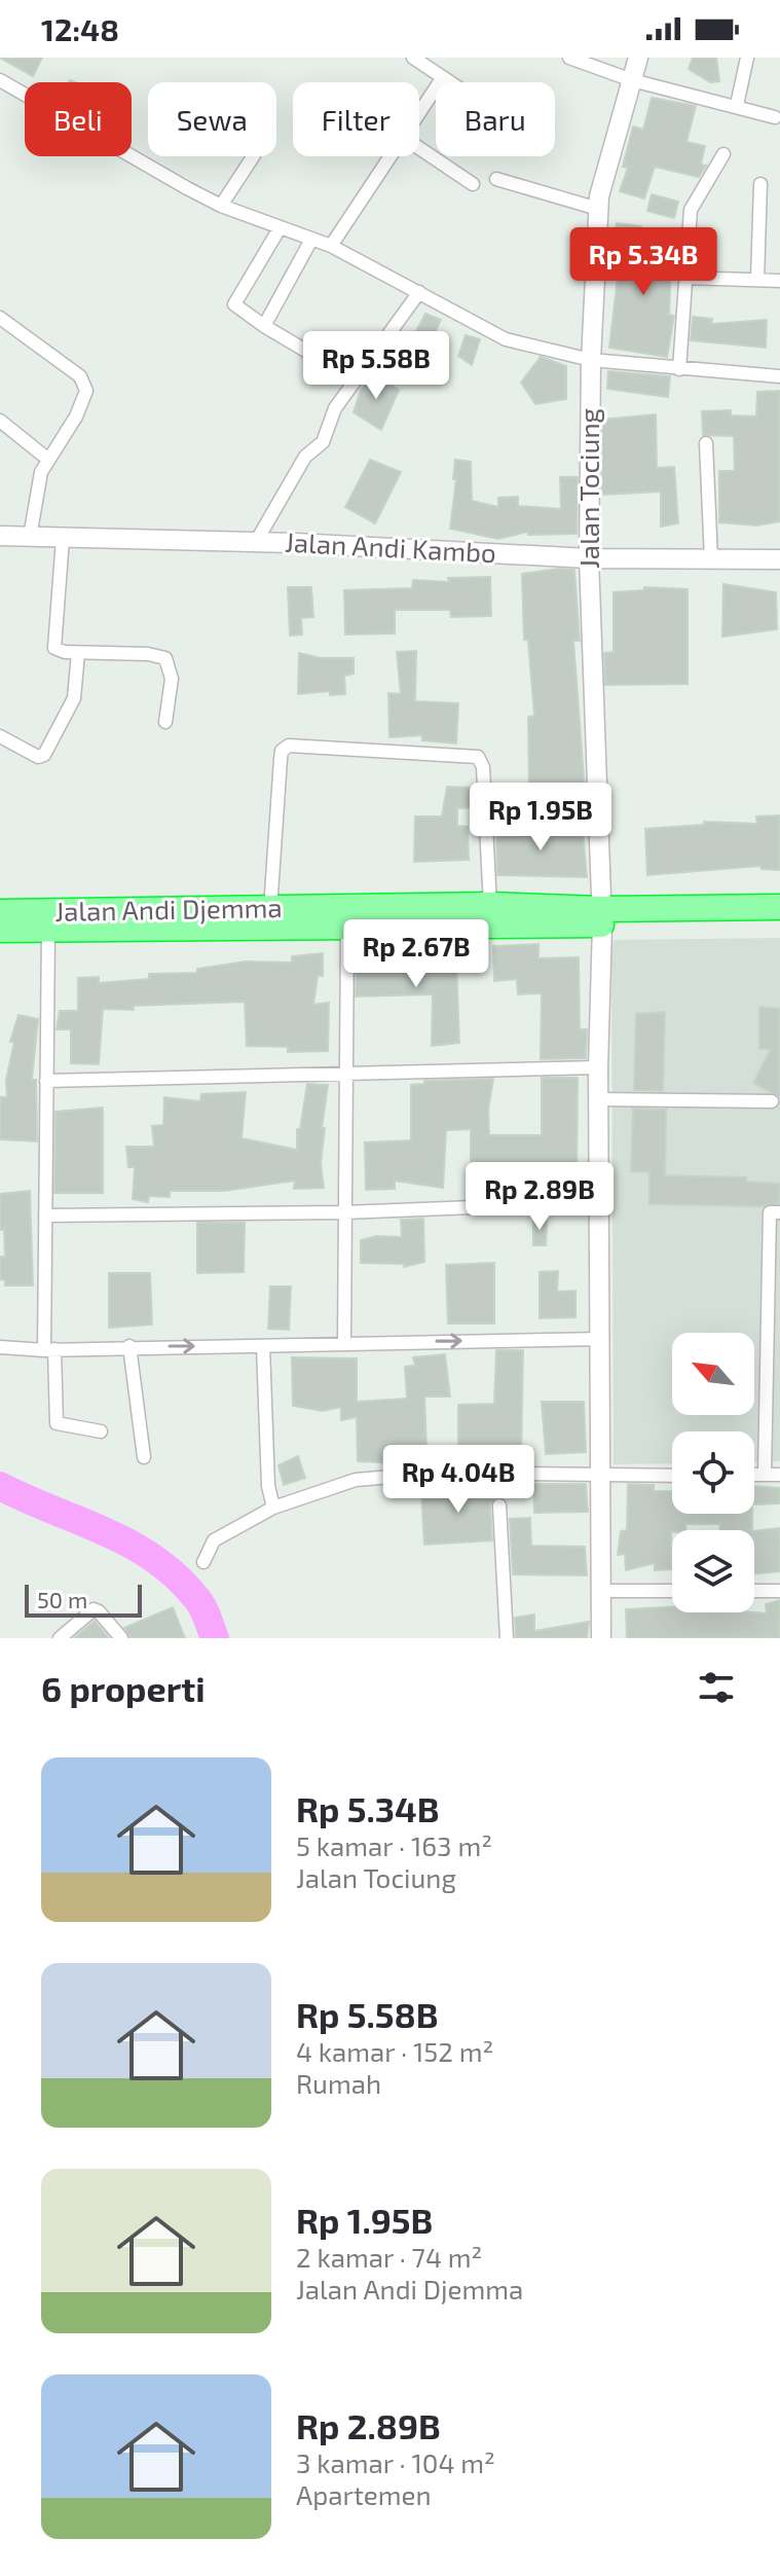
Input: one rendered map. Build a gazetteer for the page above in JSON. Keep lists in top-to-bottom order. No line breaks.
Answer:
{"streets":{"highway":["Jalan Andi Djemma"],"street":["Jalan Tociung","Jalan Andi Kambo"]},"crossings":[["Jalan Tociung","Jalan Andi Kambo"],["Jalan Tociung","Jalan Andi Djemma"]],"scale_bar":"50 m","north":"top left","page":{"status":"12:48","chip":["Beli","Sewa","Filter","Baru"],"price":["Rp 5.34B","Rp 5.58B","Rp 1.95B","Rp 2.67B","Rp 2.89B","Rp 4.04B"],"scale":"50 m","heading":"6 properti","list":[{"name":"Rp 5.34B","note":"5 kamar · 163 m² · Jalan Tociung"},{"name":"Rp 5.58B","note":"4 kamar · 152 m² · Rumah"},{"name":"Rp 1.95B","note":"2 kamar · 74 m² · Jalan Andi Djemma"},{"name":"Rp 2.89B","note":"3 kamar · 104 m² · Apartemen"}]}}
